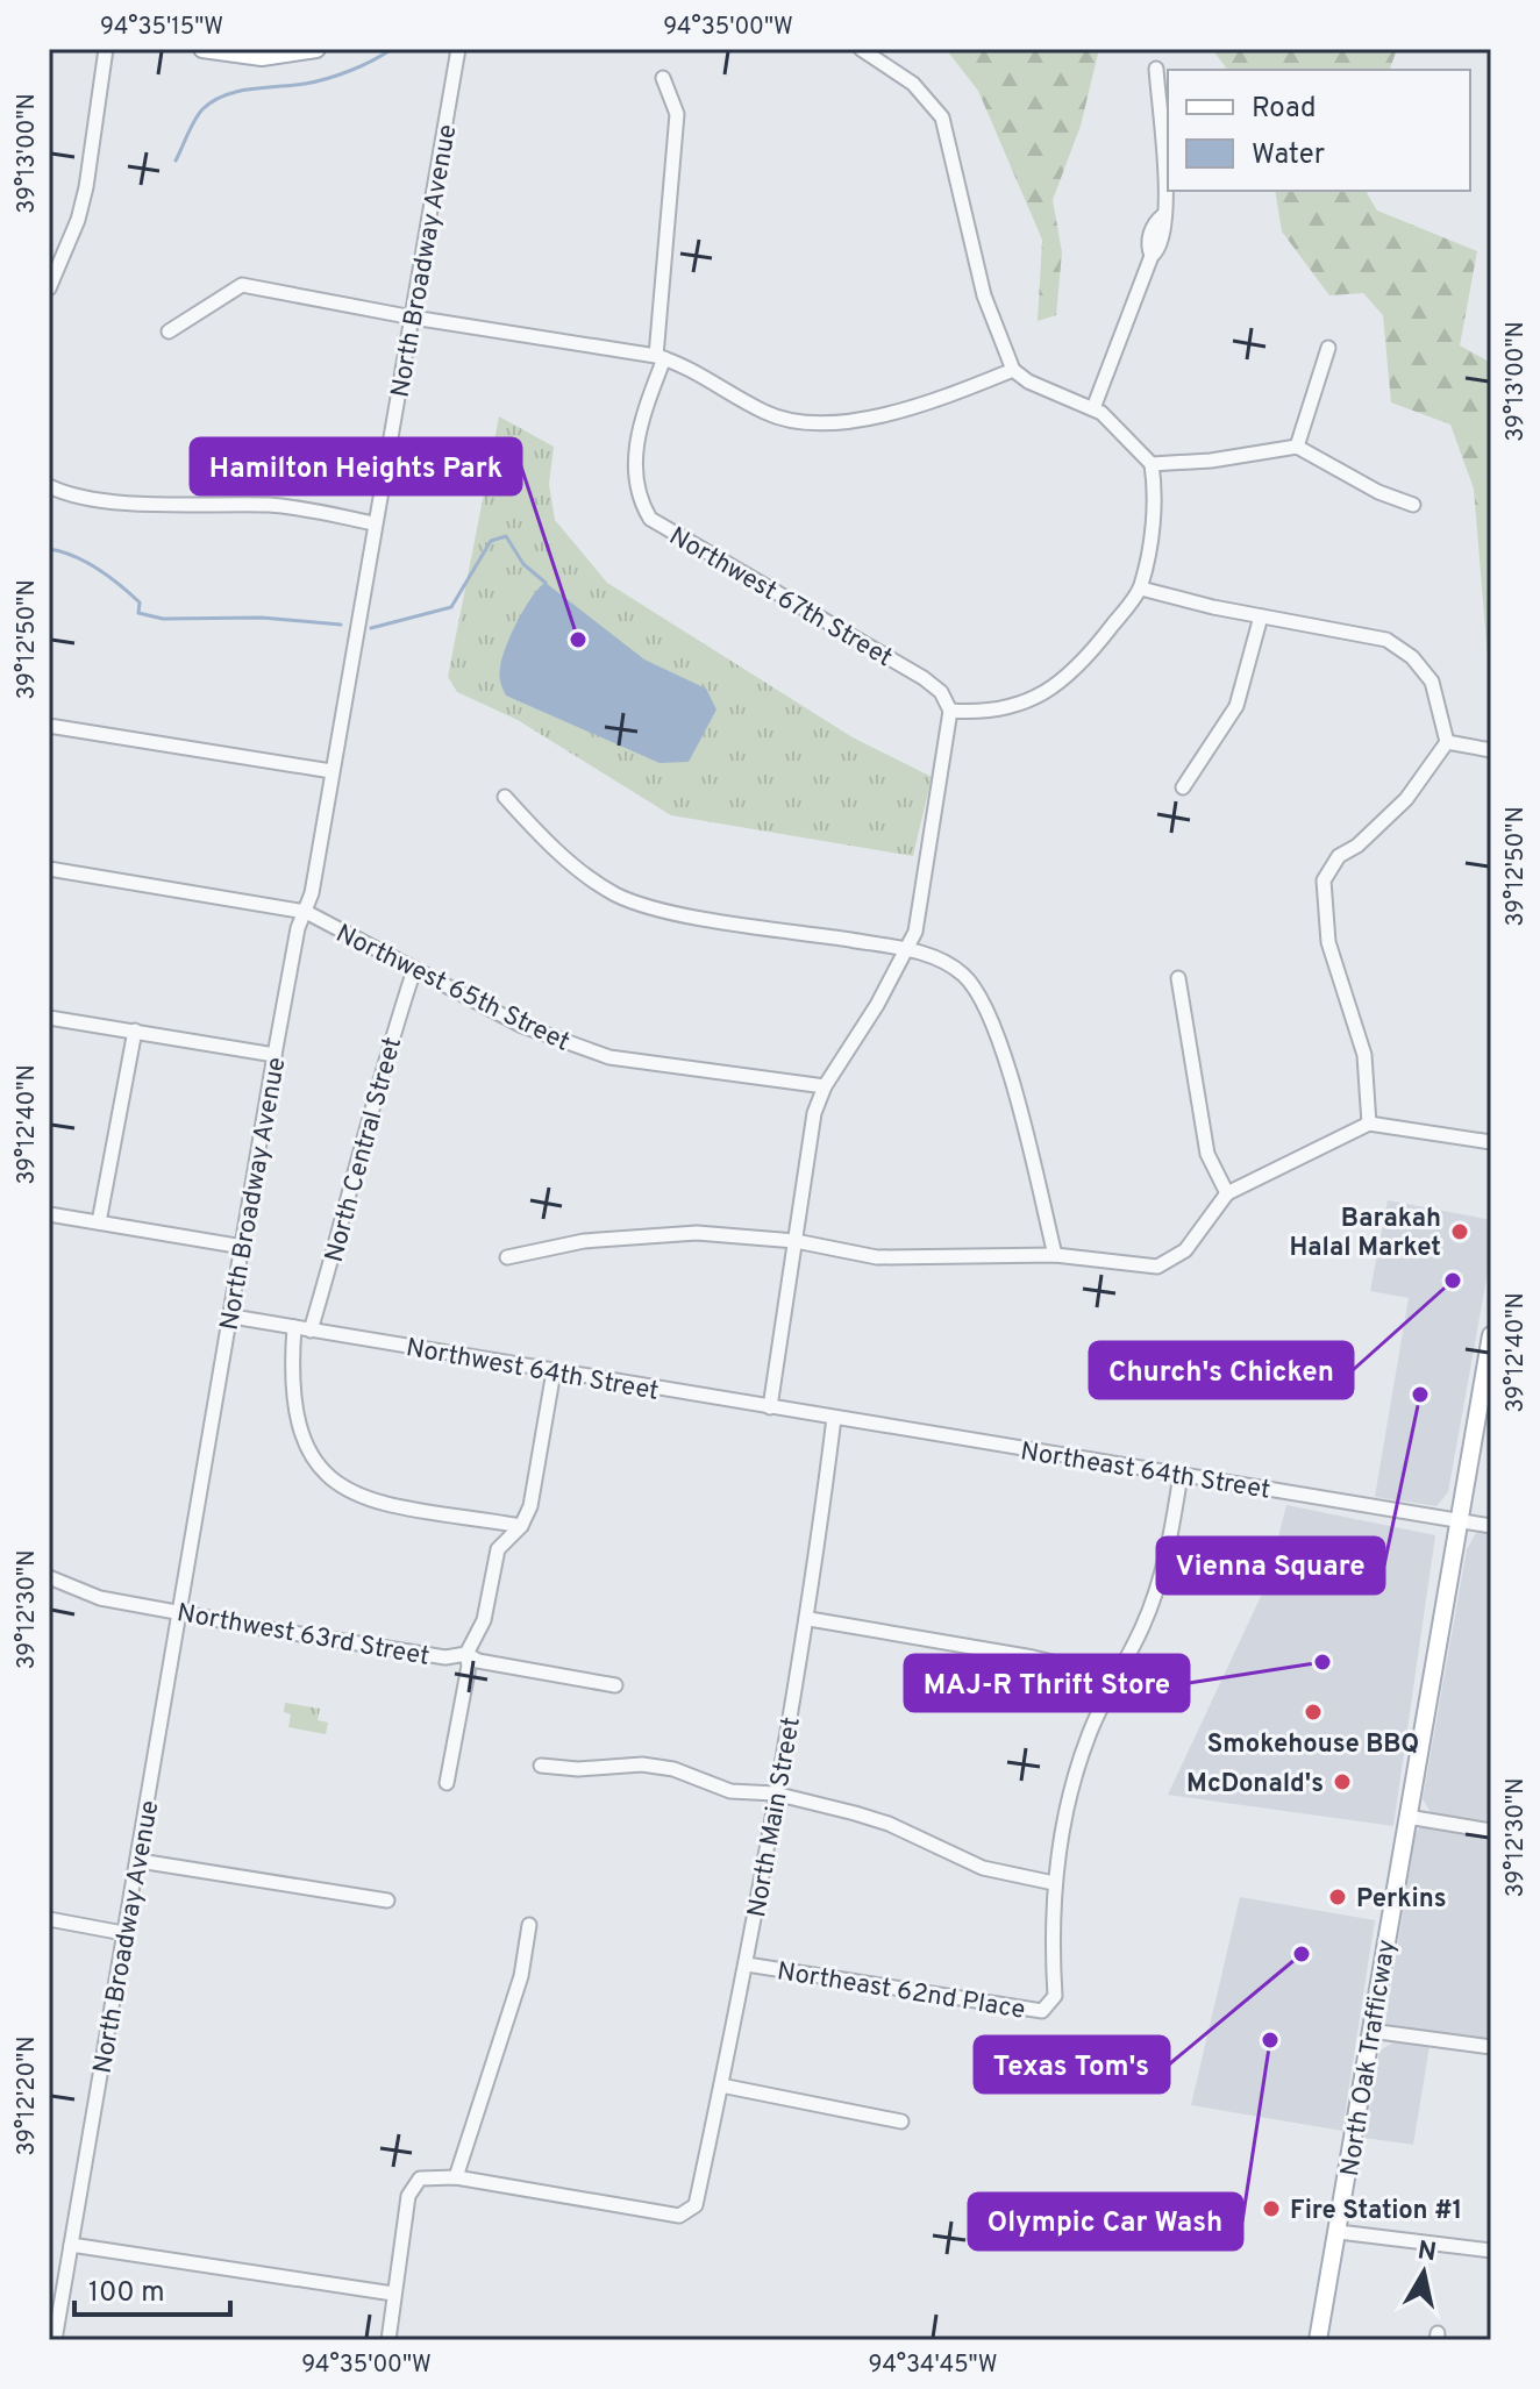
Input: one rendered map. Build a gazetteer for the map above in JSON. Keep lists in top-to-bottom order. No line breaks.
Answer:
{"streets":{"main road":["North Oak Trafficway"],"street":["North Broadway Avenue","Northwest 67th Street","Northwest 65th Street","North Central Street","Northwest 64th Street","Northeast 64th Street","Northwest 63rd Street","North Main Street","Northeast 62nd Place"]},"crossings":[["North Broadway Avenue","Northwest 65th Street"],["North Broadway Avenue","Northwest 64th Street"],["North Broadway Avenue","Northwest 63rd Street"],["Northwest 65th Street","North Central Street"],["North Central Street","Northwest 64th Street"],["Northwest 64th Street","Northeast 64th Street"],["Northwest 64th Street","North Main Street"],["Northeast 64th Street","North Main Street"],["Northeast 64th Street","North Oak Trafficway"],["North Main Street","Northeast 62nd Place"]],"places":["Hamilton Heights Park","Barakah Halal Market","Church's Chicken","Vienna Square","MAJ-R Thrift Store","Smokehouse BBQ","McDonald's","Perkins","Texas Tom's","Olympic Car Wash","Fire Station #1"],"legend":["Road","Water"],"scale_bar":"100 m","north":"top","coordinates":["94°35'15\"W","94°35'00\"W","39°13'00\"N","39°12'50\"N","39°12'40\"N","39°12'30\"N","39°12'20\"N","94°34'45\"W"]}
